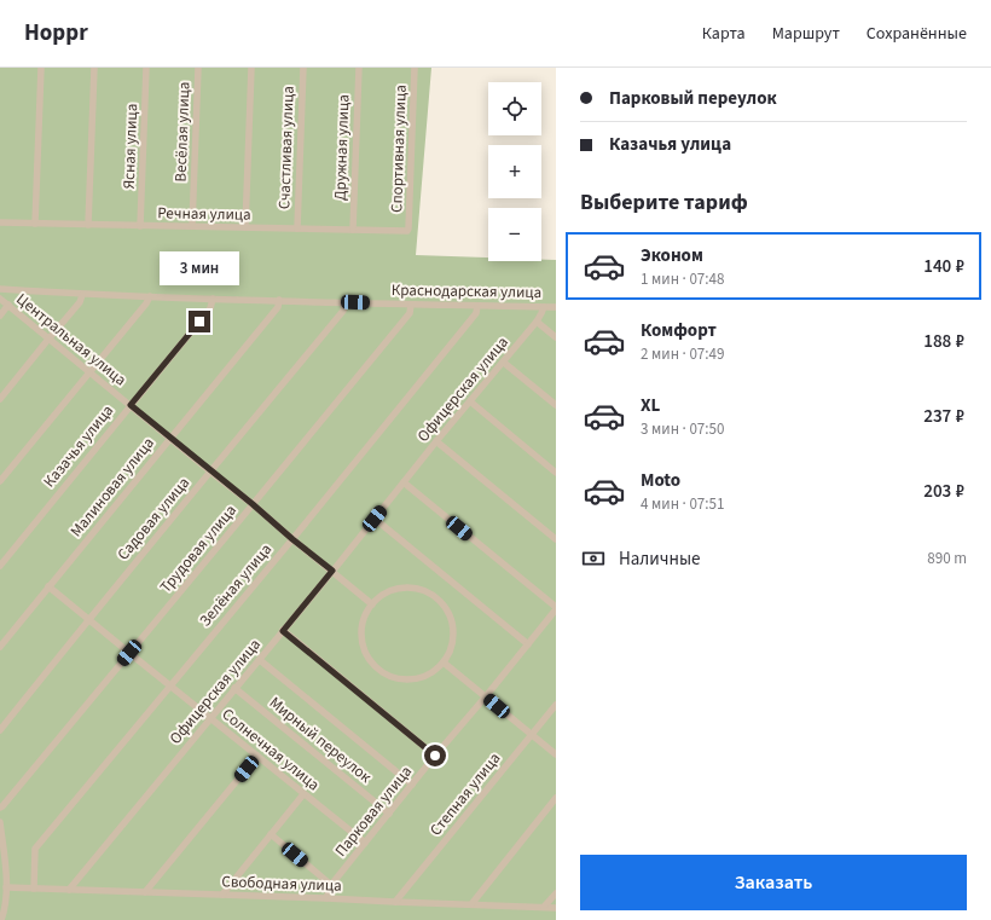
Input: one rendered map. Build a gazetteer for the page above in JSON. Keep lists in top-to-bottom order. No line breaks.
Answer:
{"streets":{"street":["Весёлая улица","Ясная улица","Счастливая улица","Дружная улица","Спортивная улица","Речная улица","Краснодарская улица","Центральная улица","Офицерская улица","Казачья улица","Малиновая улица","Садовая улица","Трудовая улица","Зелёная улица","Мирный переулок","Солнечная улица","Степная улица","Парковая улица","Свободная улица"]},"crossings":[["Весёлая улица","Речная улица"],["Ясная улица","Речная улица"],["Счастливая улица","Речная улица"],["Дружная улица","Речная улица"],["Спортивная улица","Речная улица"],["Краснодарская улица","Офицерская улица"],["Краснодарская улица","Казачья улица"],["Краснодарская улица","Малиновая улица"],["Краснодарская улица","Садовая улица"],["Краснодарская улица","Трудовая улица"],["Краснодарская улица","Зелёная улица"],["Центральная улица","Офицерская улица"],["Центральная улица","Казачья улица"],["Центральная улица","Малиновая улица"],["Центральная улица","Садовая улица"],["Центральная улица","Трудовая улица"],["Центральная улица","Зелёная улица"],["Офицерская улица","Мирный переулок"],["Офицерская улица","Солнечная улица"],["Офицерская улица","Свободная улица"],["Малиновая улица","Солнечная улица"],["Садовая улица","Солнечная улица"],["Трудовая улица","Солнечная улица"],["Зелёная улица","Солнечная улица"],["Зелёная улица","Свободная улица"],["Мирный переулок","Парковая улица"],["Солнечная улица","Парковая улица"],["Степная улица","Свободная улица"],["Парковая улица","Свободная улица"]],"page":{"header":"Hoppr","nav":["Карта","Маршрут","Сохранённые"],"banner":["Парковый переулок","Казачья улица"],"map_buttons":["+","−"],"heading":"Выберите тариф","list":[{"name":"Эконом","note":"1 мин · 07:48","value":"140 ₽"},{"name":"Комфорт","note":"2 мин · 07:49","value":"188 ₽"},{"name":"XL","note":"3 мин · 07:50","value":"237 ₽"},{"name":"Moto","note":"4 мин · 07:51","value":"203 ₽"}],"bubble":"3 мин","pay":["Наличные","890 m"],"buttons":"Заказать"}}
